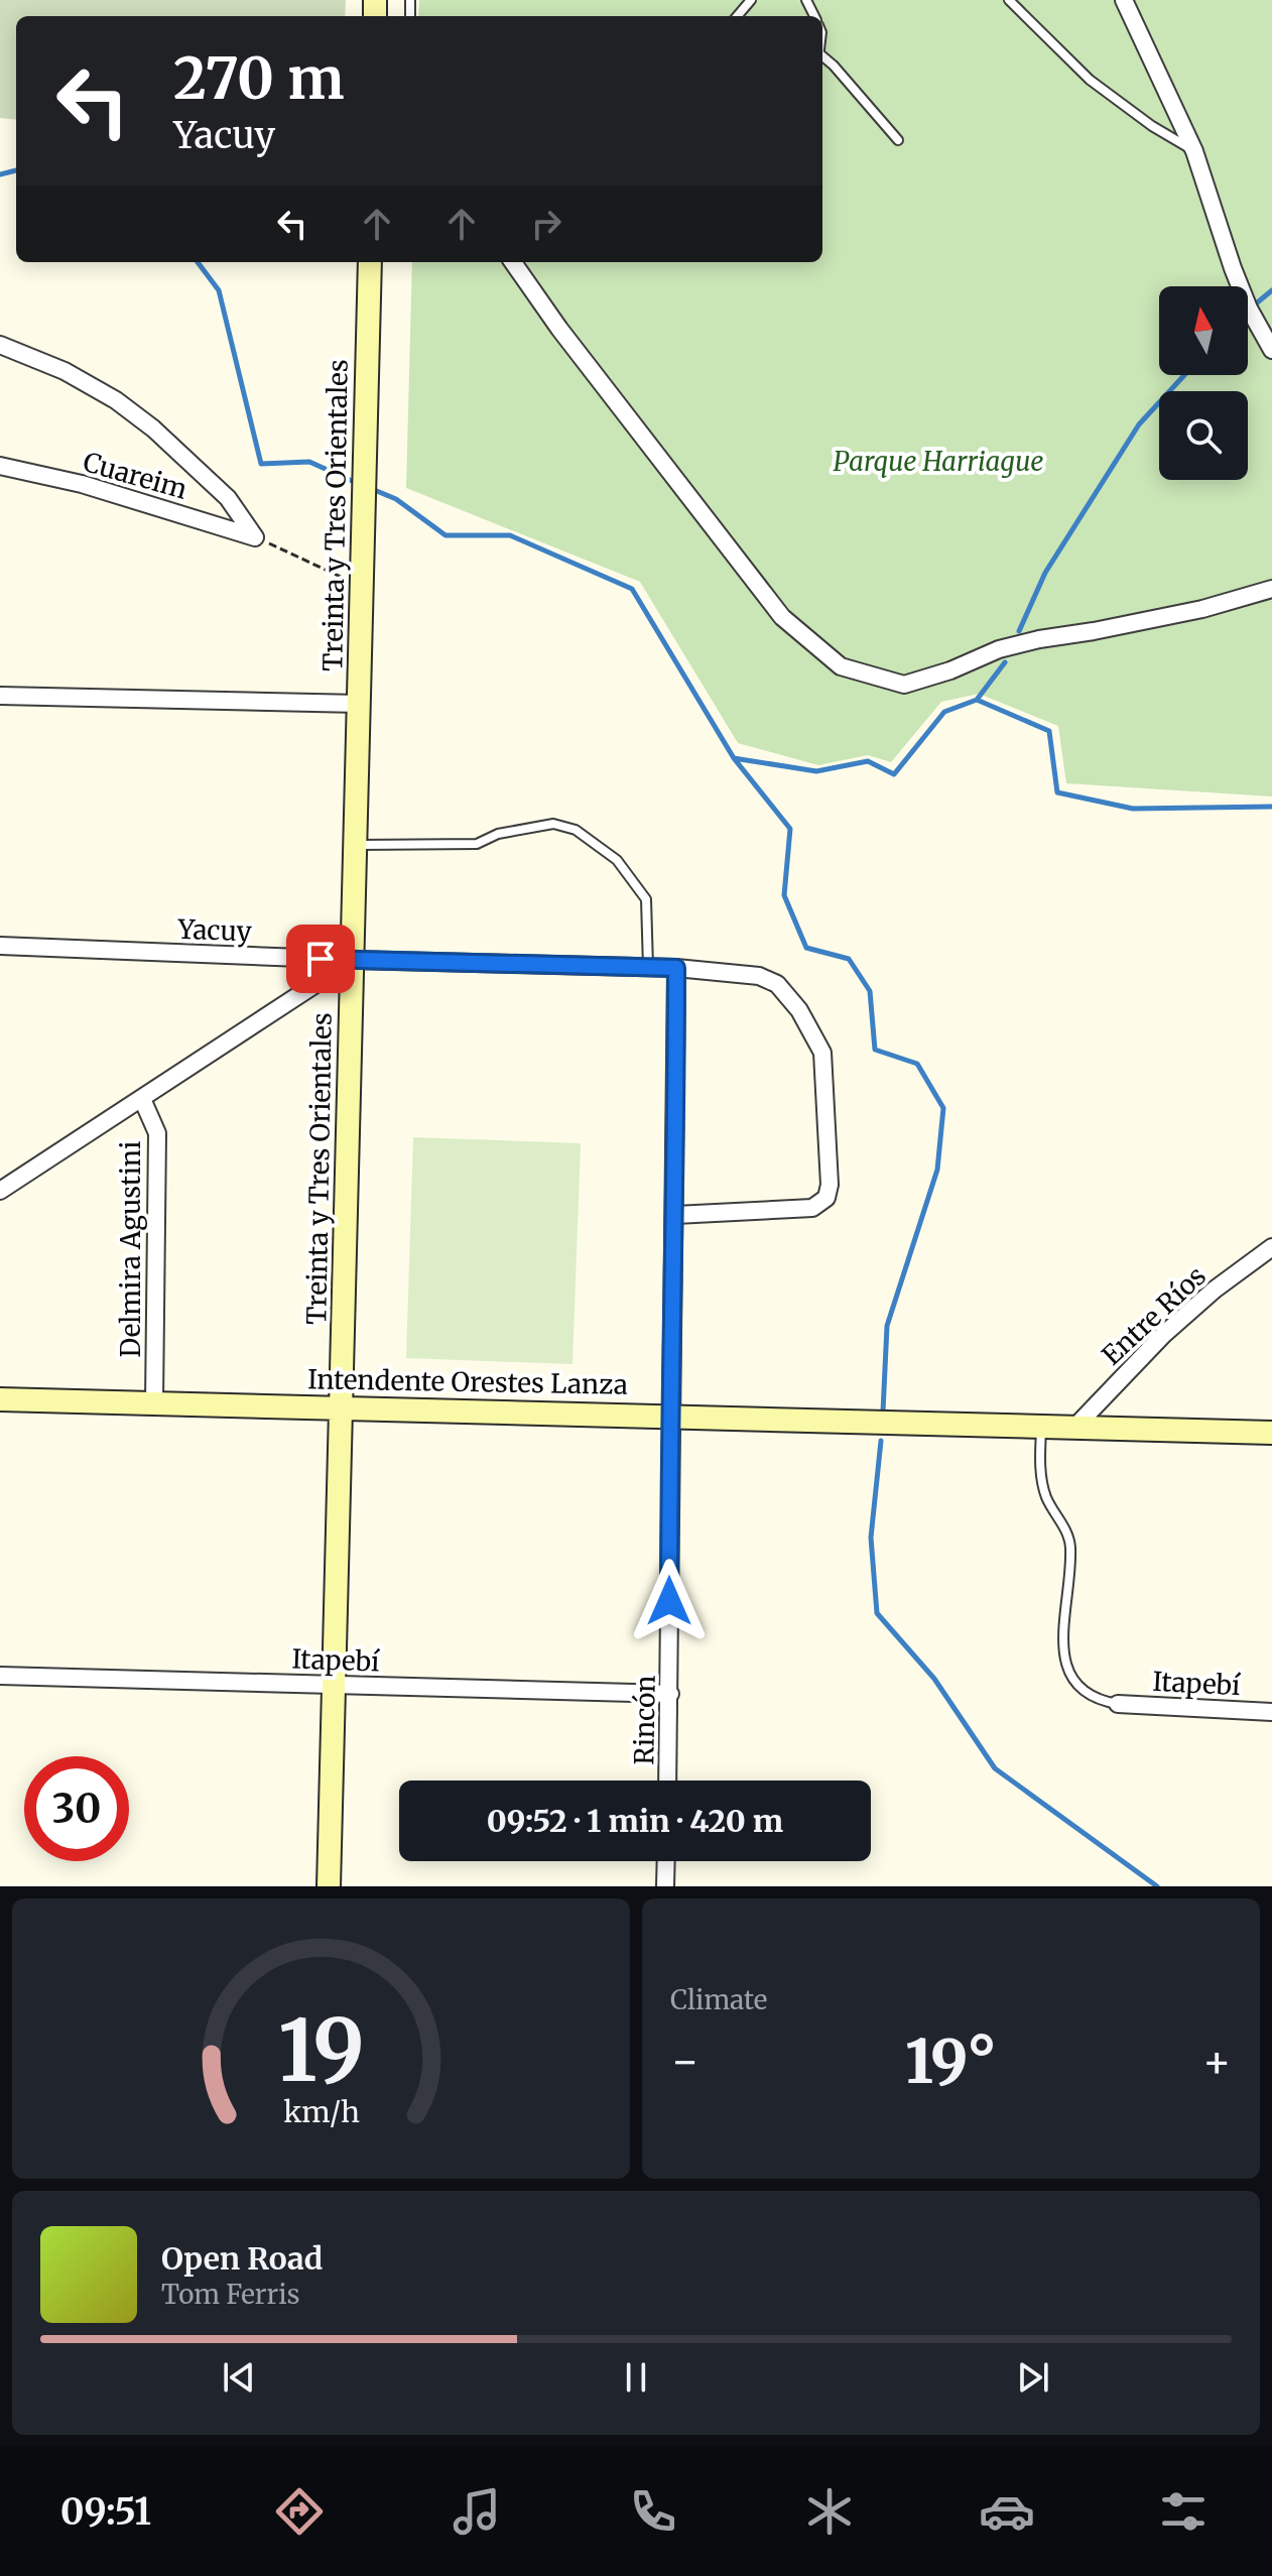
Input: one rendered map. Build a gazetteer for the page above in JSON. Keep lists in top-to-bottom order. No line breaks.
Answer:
{"streets":{"street":["Cuareim","Treinta y Tres Orientales","Yacuy","Delmira Agustini","Entre Ríos","Intendente Orestes Lanza","Itapebí","Rincón"]},"crossings":[["Treinta y Tres Orientales","Yacuy"],["Treinta y Tres Orientales","Intendente Orestes Lanza"],["Treinta y Tres Orientales","Itapebí"],["Yacuy","Rincón"],["Delmira Agustini","Intendente Orestes Lanza"],["Entre Ríos","Intendente Orestes Lanza"],["Intendente Orestes Lanza","Rincón"],["Itapebí","Rincón"]],"parks":["Parque Harriague"],"north":"top","page":{"turn":["270 m","Yacuy"],"limit":"30","trip":"09:52 · 1 min · 420 m","tile":"Climate","heat":["−","19°","+"],"song":["Open Road","Tom Ferris"],"tabs":"09:51","gauge":["19","km/h"]}}
